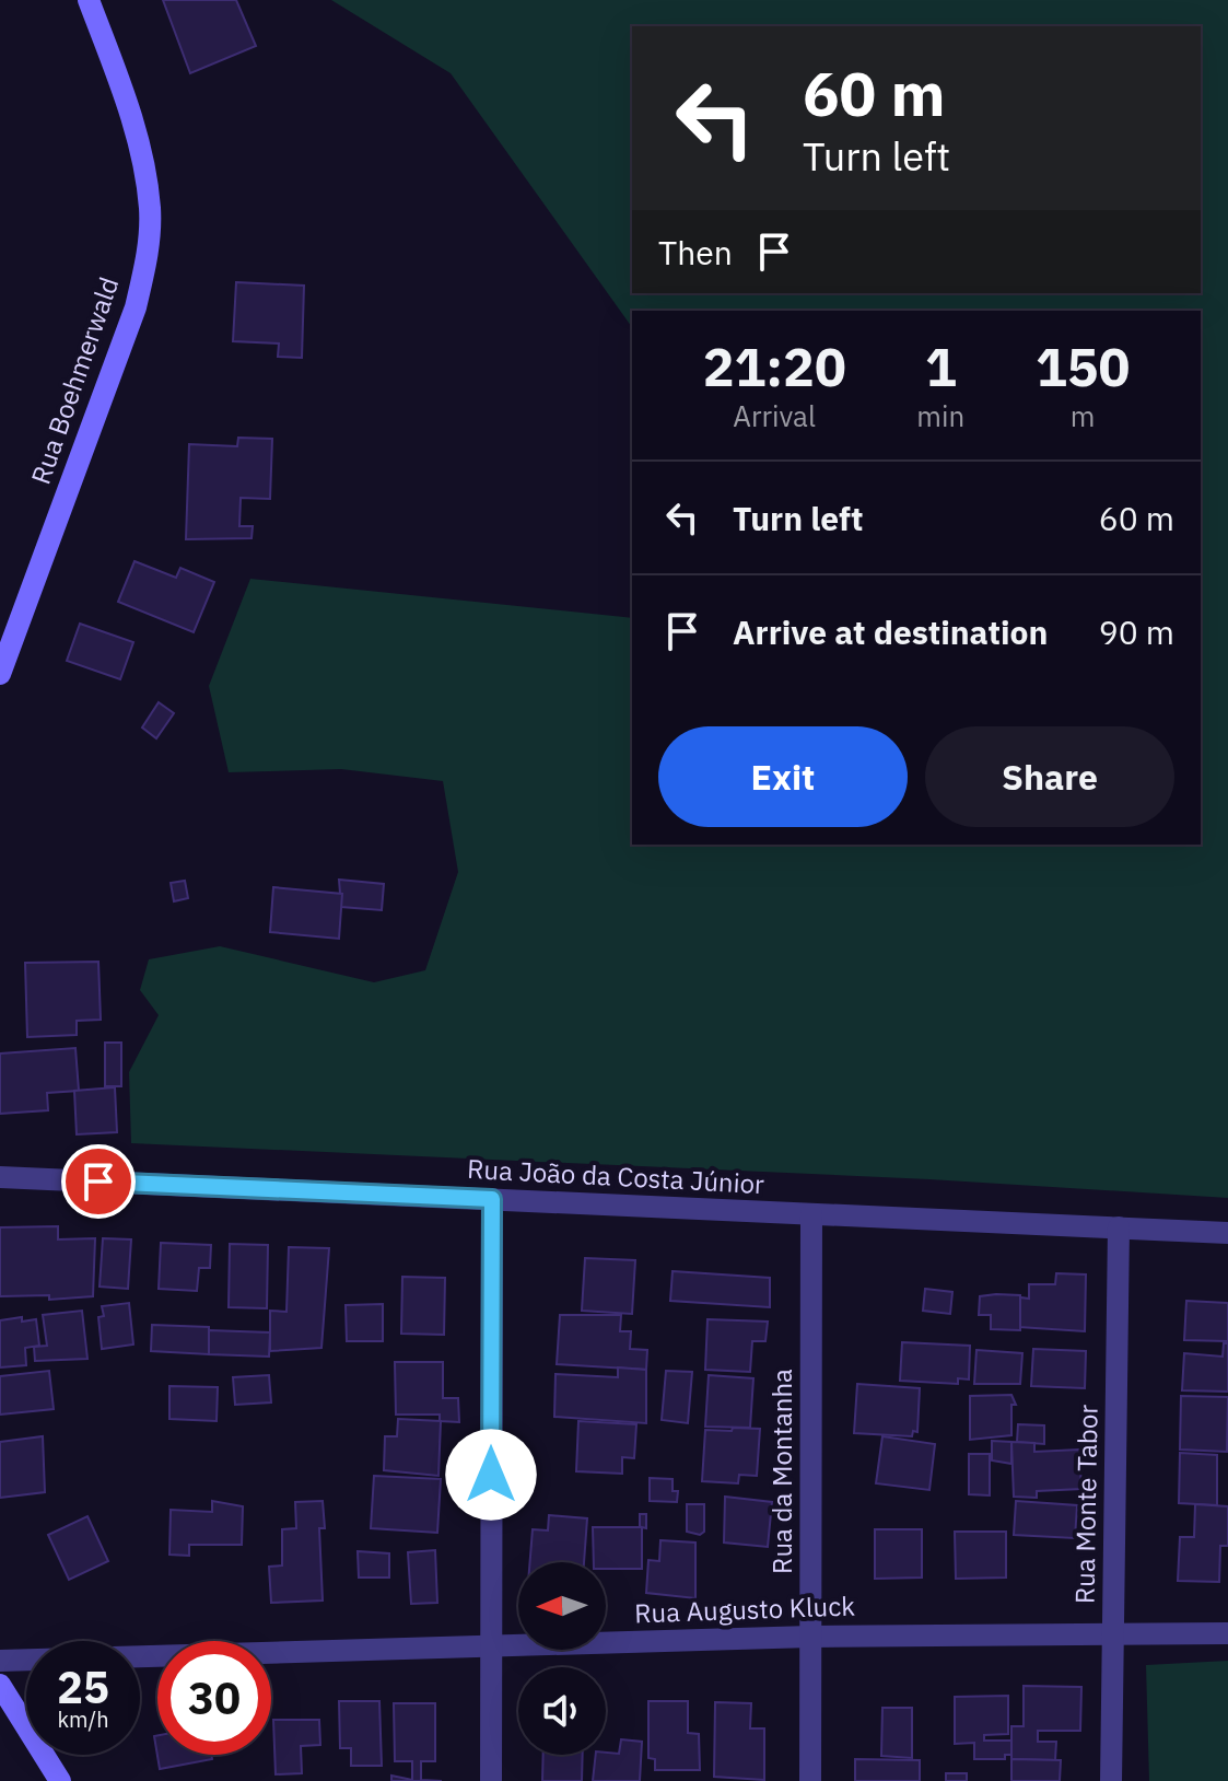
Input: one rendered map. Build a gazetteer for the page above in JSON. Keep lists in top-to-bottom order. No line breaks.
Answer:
{"streets":{"main road":["Rua Boehmerwald"],"street":["Rua João da Costa Júnior","Rua da Montanha","Rua Monte Tabor","Rua Augusto Kluck"]},"crossings":[["Rua João da Costa Júnior","Rua da Montanha"],["Rua João da Costa Júnior","Rua Monte Tabor"],["Rua da Montanha","Rua Augusto Kluck"],["Rua Monte Tabor","Rua Augusto Kluck"]],"north":"left","page":{"turn":["60 m","Turn left"],"then":"Then","eta":["21:20","Arrival","1","min","150","m"],"list":[{"name":"Turn left","value":"60 m"},{"name":"Arrive at destination","value":"90 m"}],"buttons":["Exit","Share"],"speed":"25 km/h","limit":"30"}}
